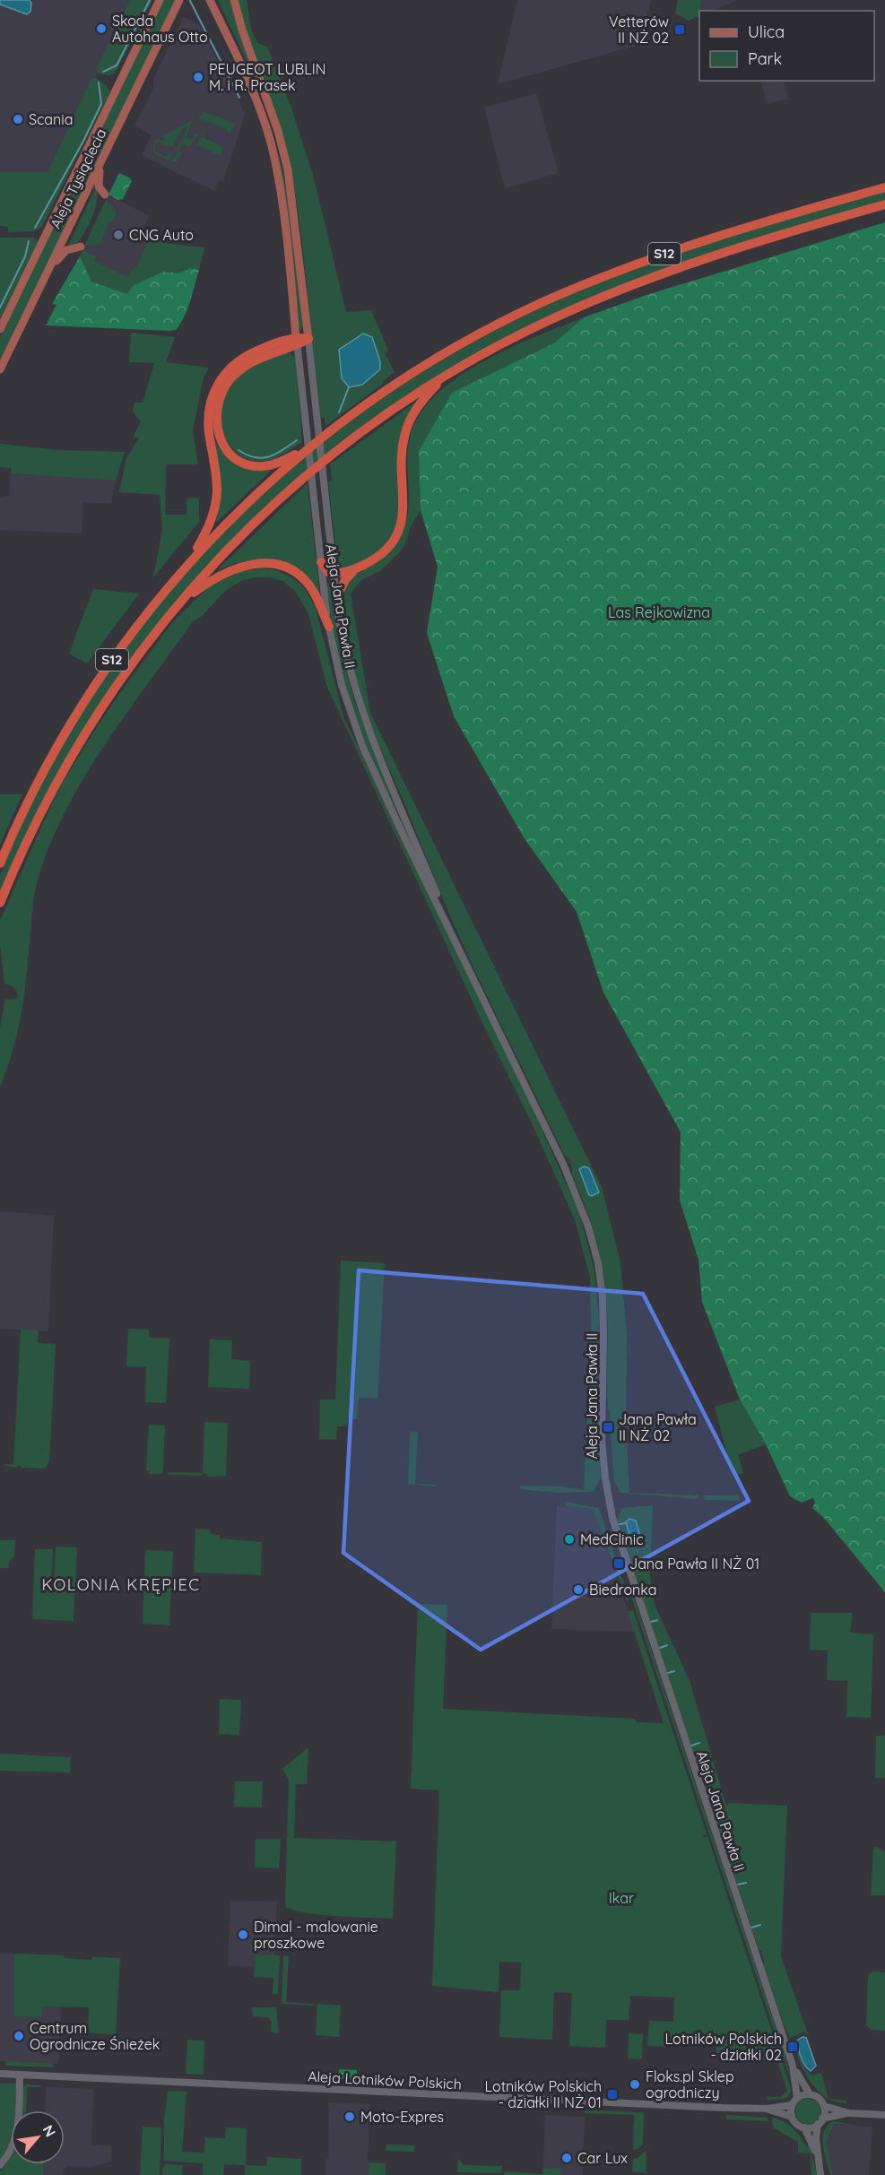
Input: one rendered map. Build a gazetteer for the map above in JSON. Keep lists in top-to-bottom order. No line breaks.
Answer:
{"streets":{"highway":["S12"],"main road":["Aleja Tysiąclecia"],"street":["Aleja Jana Pawła II","Aleja Lotników Polskich"]},"crossings":[["Aleja Jana Pawła II","Aleja Lotników Polskich"]],"districts":["KOLONIA KRĘPIEC"],"parks":["Las Rejkowizna","Ikar"],"places":{"other":["Skoda Autohaus Otto","PEUGEOT LUBLIN M. i R. Prasek","Scania","CNG Auto","MedClinic","Biedronka","Dimal - malowanie proszkowe","Centrum Ogrodnicze Śnieżek","Floks.pl Sklep ogrodniczy","Moto-Expres","Car Lux"],"transit":["Vetterów II NŻ 02","Jana Pawła II NŻ 02","Jana Pawła II NŻ 01","Lotników Polskich - działki 02","Lotników Polskich - działki II NŻ 01"]},"legend":["Ulica","Park"],"north":"top right"}
